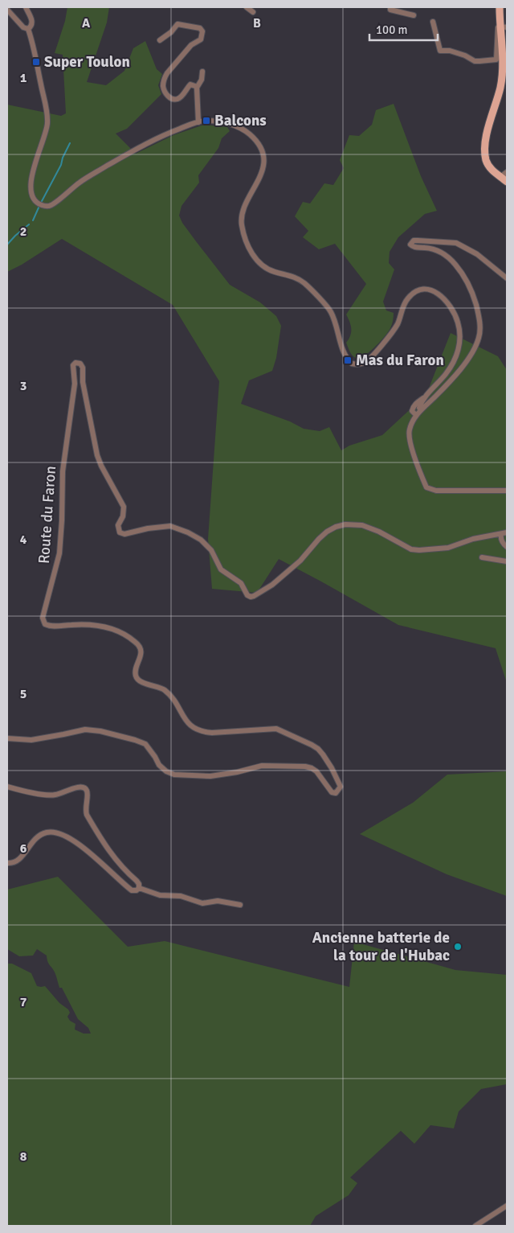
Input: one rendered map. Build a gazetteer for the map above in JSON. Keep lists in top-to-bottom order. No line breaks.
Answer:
{"streets":{"street":["Route du Faron"]},"places":{"transit":["Super Toulon","Balcons","Mas du Faron"],"other":["Ancienne batterie de la tour de l'Hubac"]},"scale_bar":"100 m","grid":{"columns":["A","B"],"rows":["1","2","3","4","5","6","7","8"]}}
